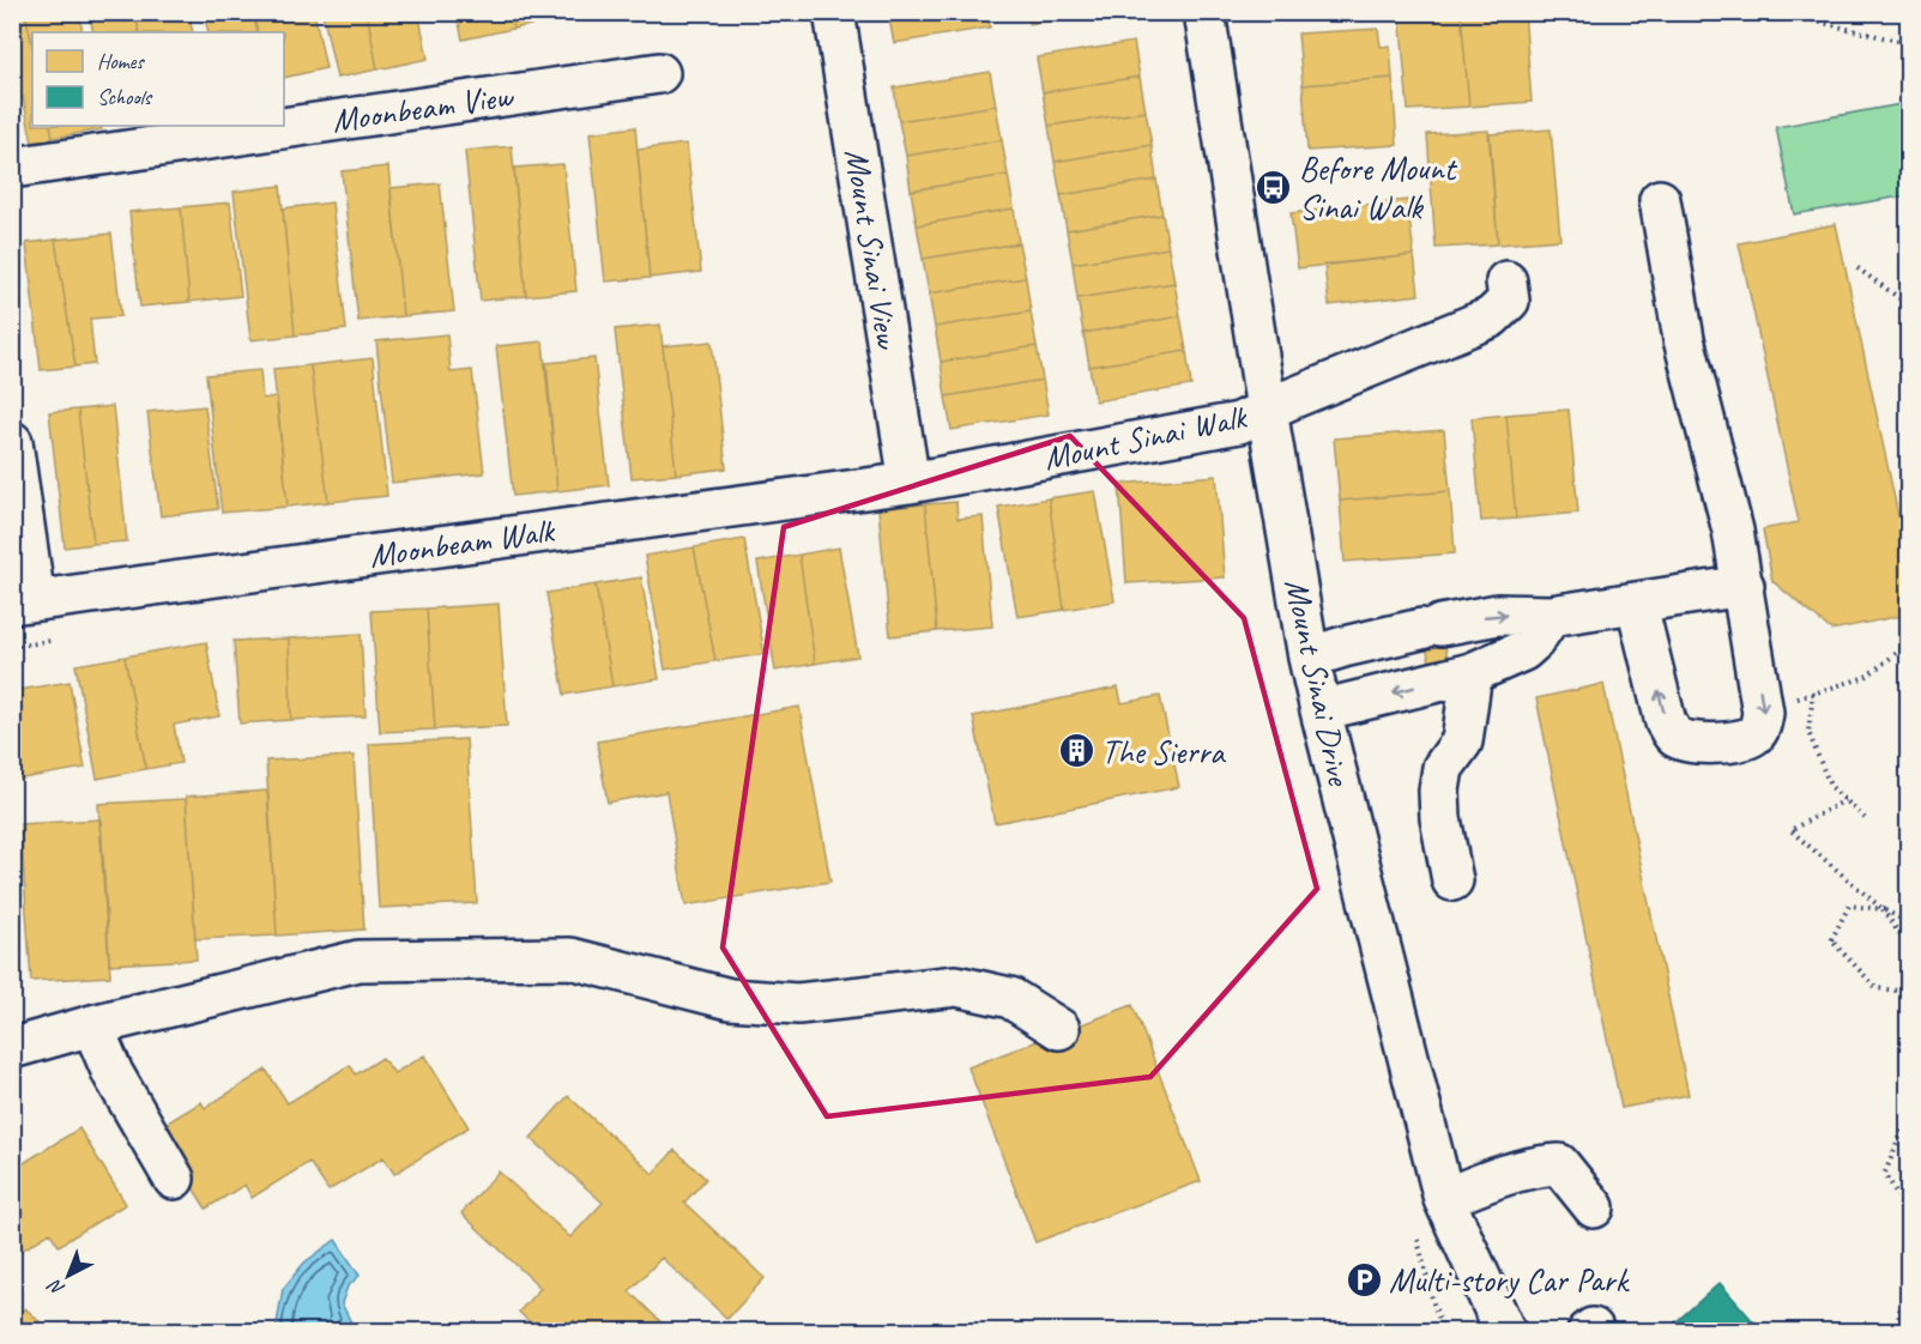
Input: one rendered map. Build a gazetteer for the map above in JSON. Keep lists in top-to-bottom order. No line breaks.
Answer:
{"streets":{"street":["Moonbeam View","Mount Sinai View","Mount Sinai Walk","Moonbeam Walk","Mount Sinai Drive"]},"crossings":[["Mount Sinai View","Mount Sinai Walk"],["Mount Sinai View","Moonbeam Walk"],["Mount Sinai Walk","Moonbeam Walk"],["Mount Sinai Walk","Mount Sinai Drive"]],"places":{"bus stop":["Before Mount Sinai Walk"],"building":["The Sierra"],"parking":["Multi-story Car Park"]},"legend":["Homes","Schools"],"north":"bottom left"}
